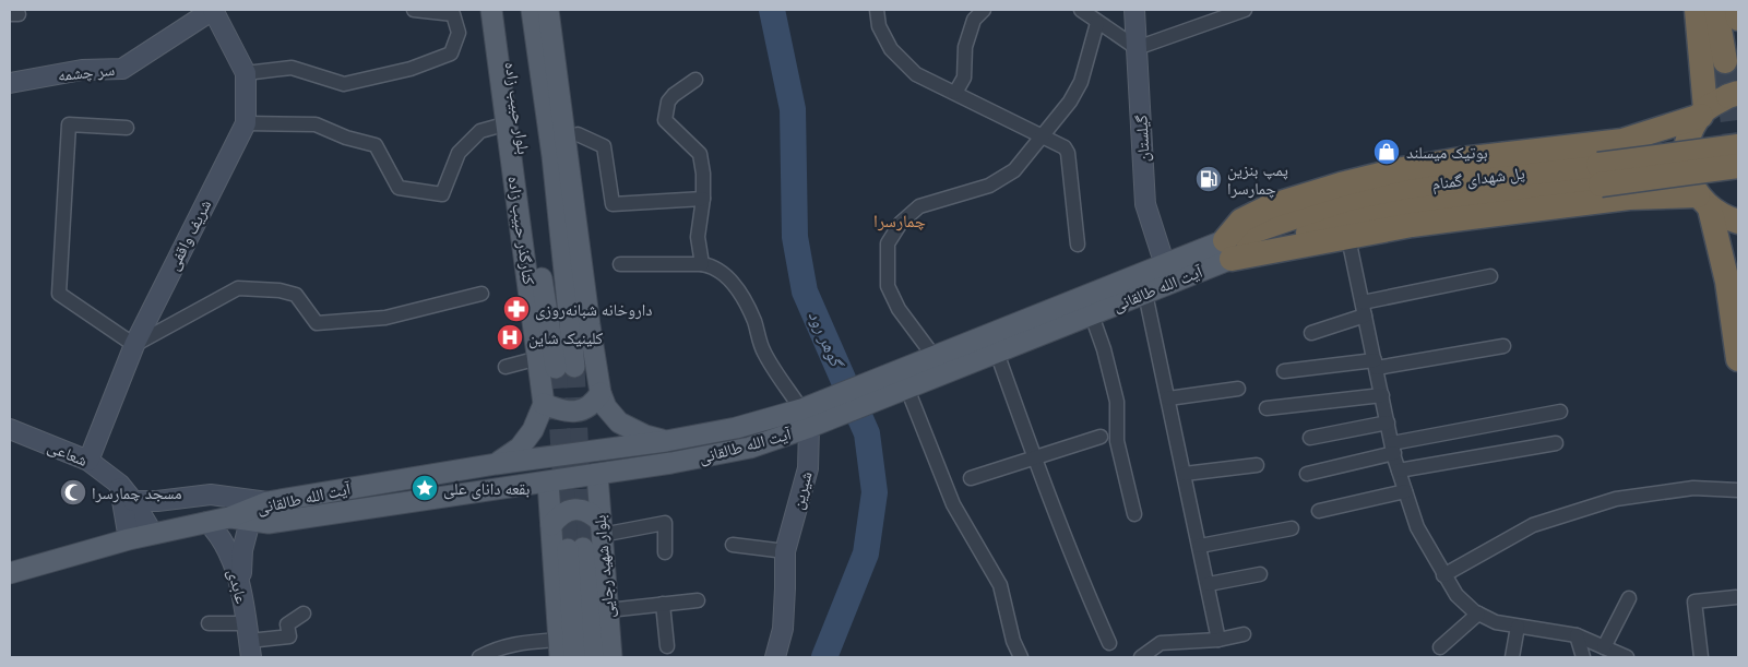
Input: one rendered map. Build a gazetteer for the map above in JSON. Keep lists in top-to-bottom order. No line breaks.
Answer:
{"streets":{"highway":["پل شهدای گمنام"],"main road":["بلوار حبیب زاده","کنارگذر حبیب زاده","آیت الله طالقانی","بلوار شهید رجایی"],"street":["سر چشمه","گیلستان","شریف واقفی","شعاعی","شیرین","عابدی"]},"crossings":[["سر چشمه","شریف واقفی"],["بلوار حبیب زاده","کنارگذر حبیب زاده"],["گیلستان","آیت الله طالقانی"],["پل شهدای گمنام","آیت الله طالقانی"],["کنارگذر حبیب زاده","آیت الله طالقانی"],["شریف واقفی","شعاعی"],["آیت الله طالقانی","شعاعی"],["آیت الله طالقانی","شیرین"],["آیت الله طالقانی","بلوار شهید رجایی"],["آیت الله طالقانی","عابدی"]],"districts":["چمارسرا"],"water":["گوهر رود"],"places":{"shop":["بوتیک میسلند"],"fuel station":["پمپ بنزین چمارسرا"],"pharmacy":["داروخانه شبانه‌روزی"],"hospital":["کلینیک شاین"],"place":["بقعه دانای علی"],"mosque":["مسجد چمارسرا"]}}
